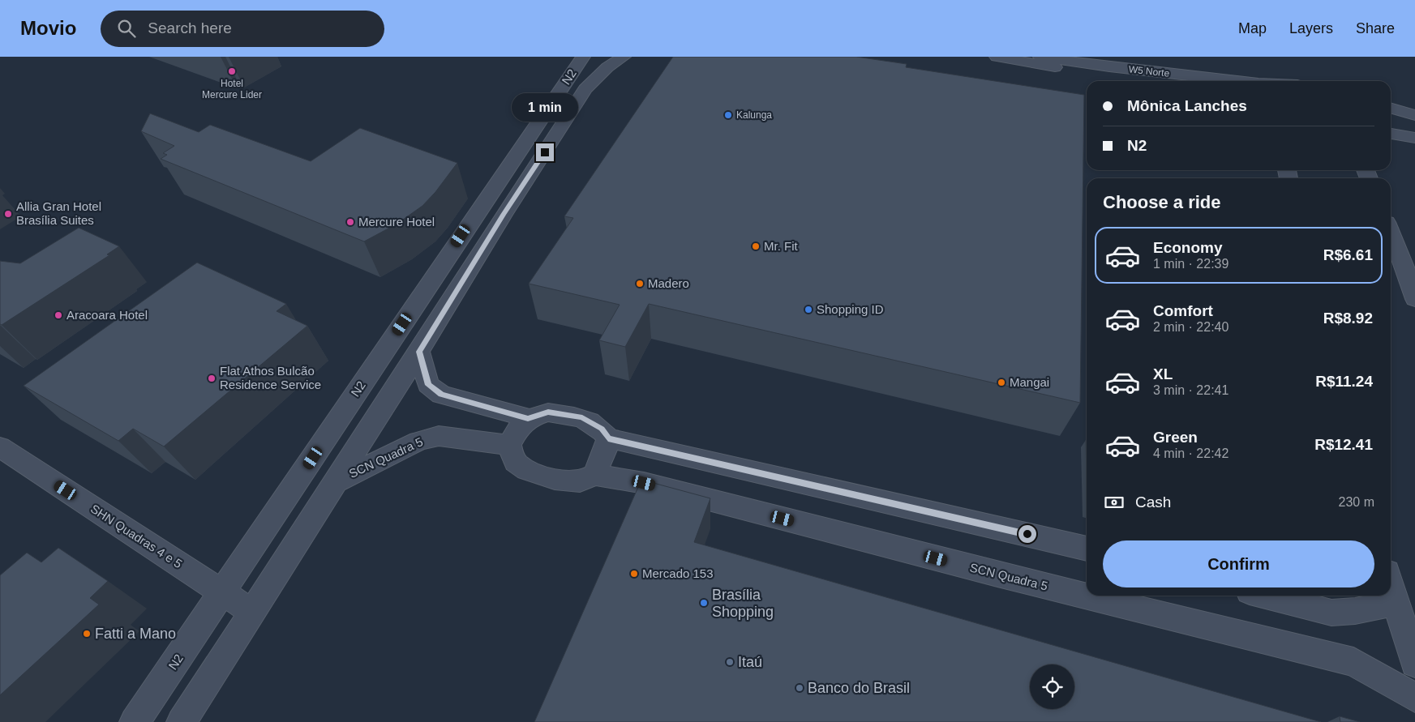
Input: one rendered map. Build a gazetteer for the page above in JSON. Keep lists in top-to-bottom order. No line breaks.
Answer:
{"streets":{"main road":["W5 Norte","N2","SCN Quadra 5","SHN Quadras 4 e 5"]},"crossings":[["N2","SCN Quadra 5"],["N2","SHN Quadras 4 e 5"]],"places":["Hotel Mercure Lider","Kalunga","Allia Gran Hotel Brasília Suites","Mercure Hotel","Mr. Fit","Madero","Shopping ID","Aracoara Hotel","Flat Athos Bulcão Residence Service","Mangai","Mercado 153","Brasília Shopping","Fatti a Mano","Itaú","Banco do Brasil"],"page":{"header":"Movio","search":"Search here","nav":["Map","Layers","Share"],"banner":["Mônica Lanches","N2"],"bubble":"1 min","heading":"Choose a ride","list":[{"name":"Economy","note":"1 min · 22:39","value":"R$6.61"},{"name":"Comfort","note":"2 min · 22:40","value":"R$8.92"},{"name":"XL","note":"3 min · 22:41","value":"R$11.24"},{"name":"Green","note":"4 min · 22:42","value":"R$12.41"}],"pay":["Cash","230 m"],"buttons":"Confirm"}}
